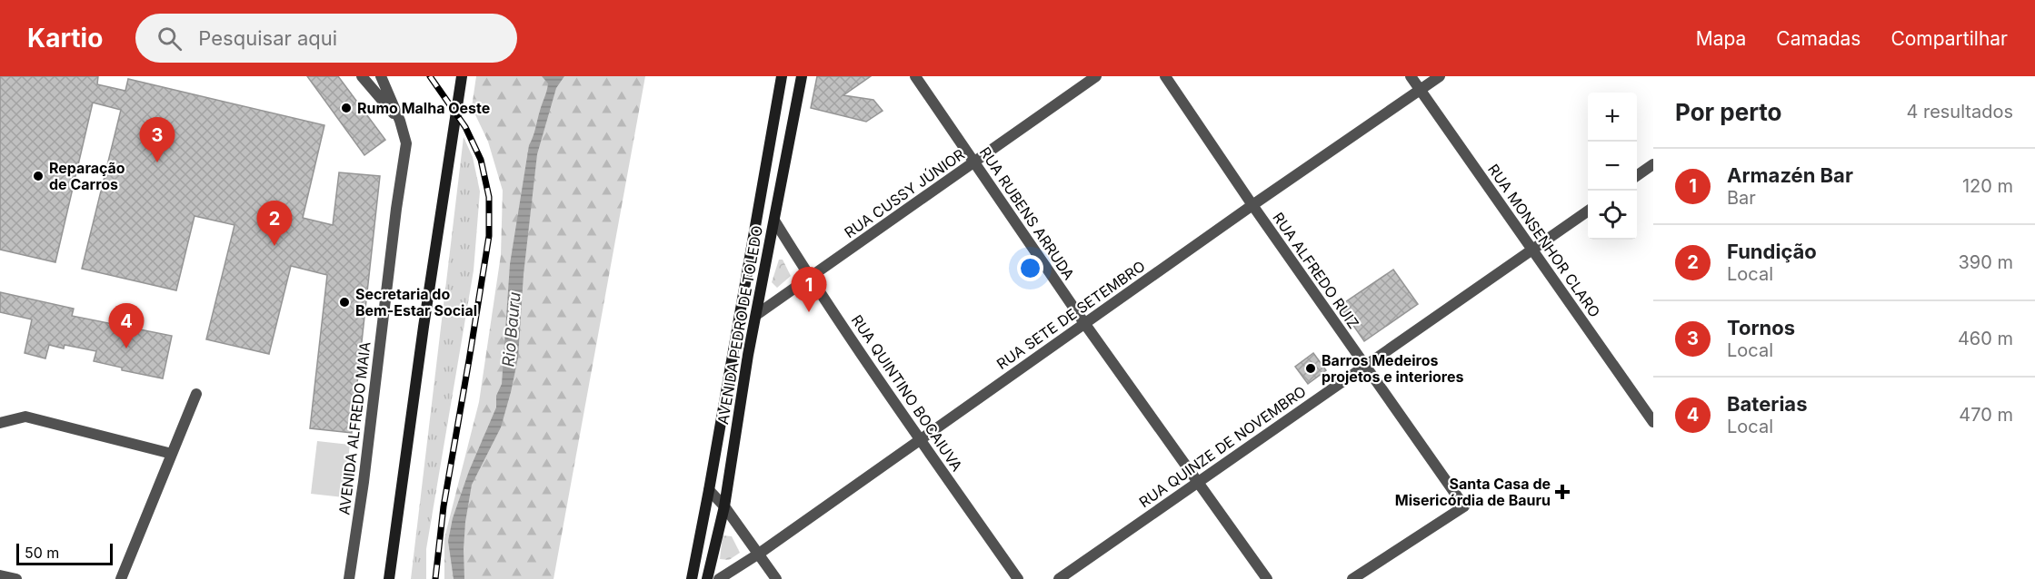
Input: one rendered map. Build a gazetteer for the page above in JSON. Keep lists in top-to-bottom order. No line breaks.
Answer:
{"streets":{"main road":["AVENIDA PEDRO DE TOLEDO"],"street":["RUA CUSSY JÚNIOR","RUA RUBENS ARRUDA","RUA MONSENHOR CLARO","RUA ALFREDO RUIZ","RUA SETE DE SETEMBRO","RUA QUINTINO BOCAIUVA","AVENIDA ALFREDO MAIA","RUA QUINZE DE NOVEMBRO"]},"crossings":[["RUA CUSSY JÚNIOR","RUA RUBENS ARRUDA"],["RUA CUSSY JÚNIOR","AVENIDA PEDRO DE TOLEDO"],["RUA CUSSY JÚNIOR","RUA QUINTINO BOCAIUVA"],["RUA RUBENS ARRUDA","RUA SETE DE SETEMBRO"],["RUA RUBENS ARRUDA","RUA QUINZE DE NOVEMBRO"],["RUA MONSENHOR CLARO","RUA SETE DE SETEMBRO"],["RUA MONSENHOR CLARO","RUA QUINZE DE NOVEMBRO"],["RUA ALFREDO RUIZ","RUA SETE DE SETEMBRO"],["RUA ALFREDO RUIZ","RUA QUINZE DE NOVEMBRO"],["RUA SETE DE SETEMBRO","RUA QUINTINO BOCAIUVA"],["AVENIDA PEDRO DE TOLEDO","RUA QUINTINO BOCAIUVA"]],"water":["Rio Bauru"],"places":{"other":["Rumo Malha Oeste","Reparação de Carros","Secretaria do Bem-Estar Social","Barros Medeiros projetos e interiores"],"health":["Santa Casa de Misericórdia de Bauru"]},"scale_bar":"50 m","page":{"header":"Kartio","search":"Pesquisar aqui","nav":["Mapa","Camadas","Compartilhar"],"heading":["Por perto","4 resultados"],"map_buttons":["+","−"],"pins":["3","2","1","4"],"list":[{"mark":"1","name":"Armazén Bar","note":"Bar","value":"120 m"},{"mark":"2","name":"Fundição","note":"Local","value":"390 m"},{"mark":"3","name":"Tornos","note":"Local","value":"460 m"},{"mark":"4","name":"Baterias","note":"Local","value":"470 m"}],"scale":"50 m"}}
